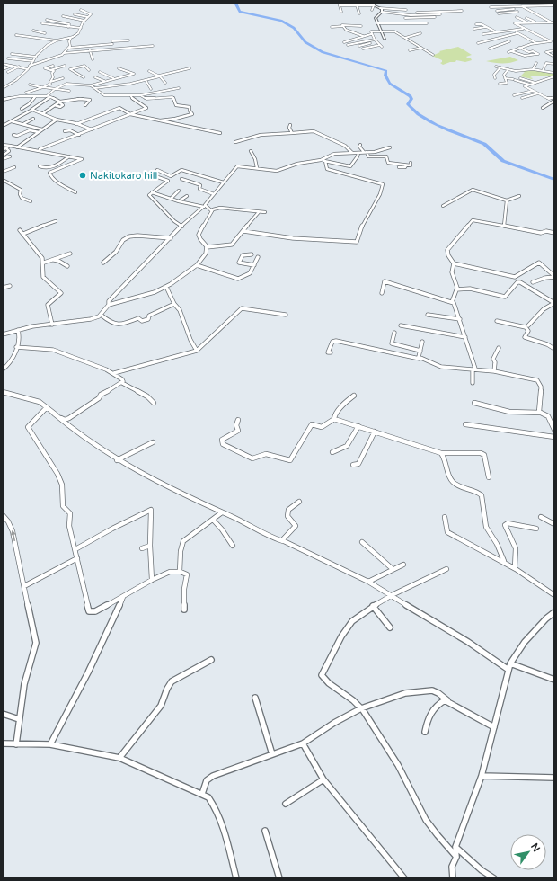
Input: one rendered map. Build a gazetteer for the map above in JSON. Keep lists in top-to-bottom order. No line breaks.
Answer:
{"places":["Nakitokaro hill"],"north":"top right"}
